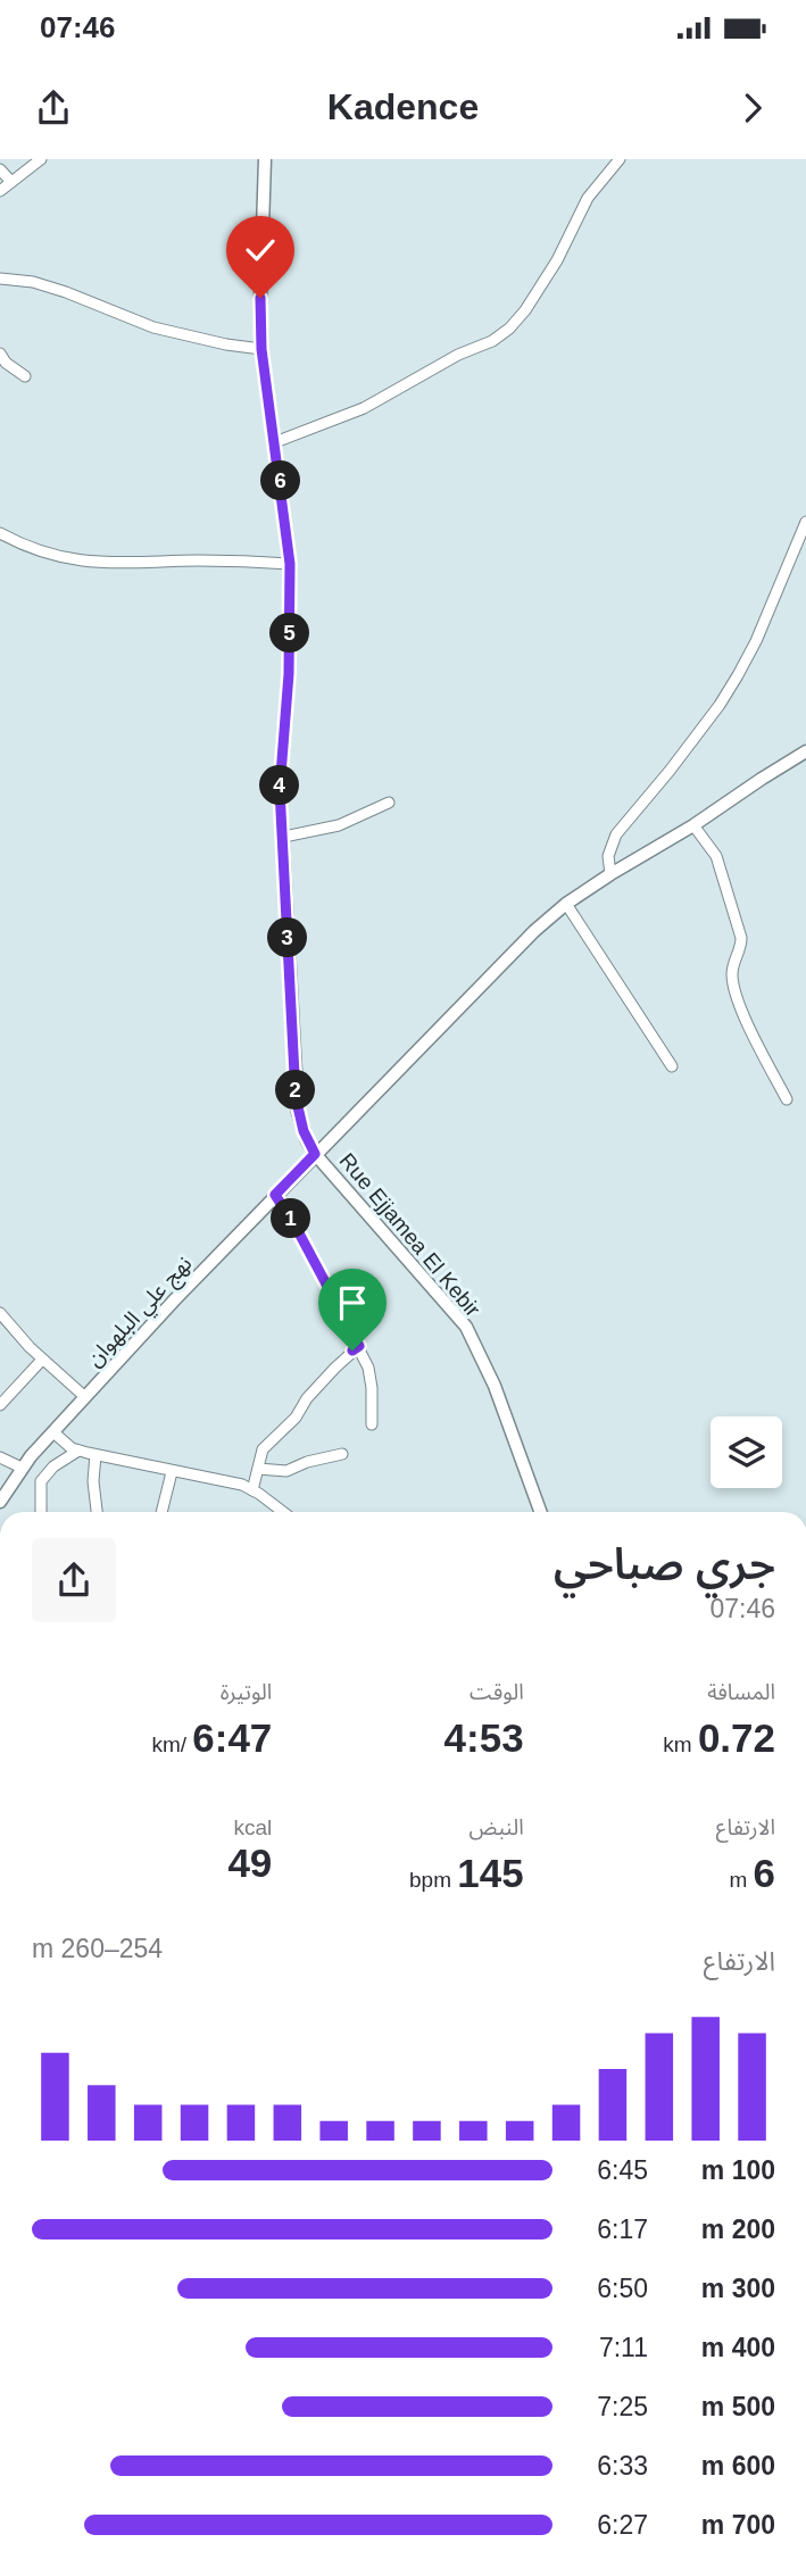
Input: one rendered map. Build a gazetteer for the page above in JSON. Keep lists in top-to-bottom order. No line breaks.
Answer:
{"streets":{"street":["Rue Ejjamea El Kebir","نهج علي البلهوان"]},"crossings":[["Rue Ejjamea El Kebir","نهج علي البلهوان"]],"page":{"status":"07:46","header":"Kadence","pins":["6","5","4","3","2","1"],"heading":["جري صباحي","07:46"],"stats":[["المسافة","0.72 km"],["الوقت","4:53"],["الوتيرة","6:47 /km"],["الارتفاع","6 m"],["النبض","145 bpm"],["kcal","49"]],"chart":["الارتفاع","254–260 m"],"list":[{"name":"100 m","note":"6:45"},{"name":"200 m","note":"6:17"},{"name":"300 m","note":"6:50"},{"name":"400 m","note":"7:11"},{"name":"500 m","note":"7:25"},{"name":"600 m","note":"6:33"},{"name":"700 m","note":"6:27"}]}}
